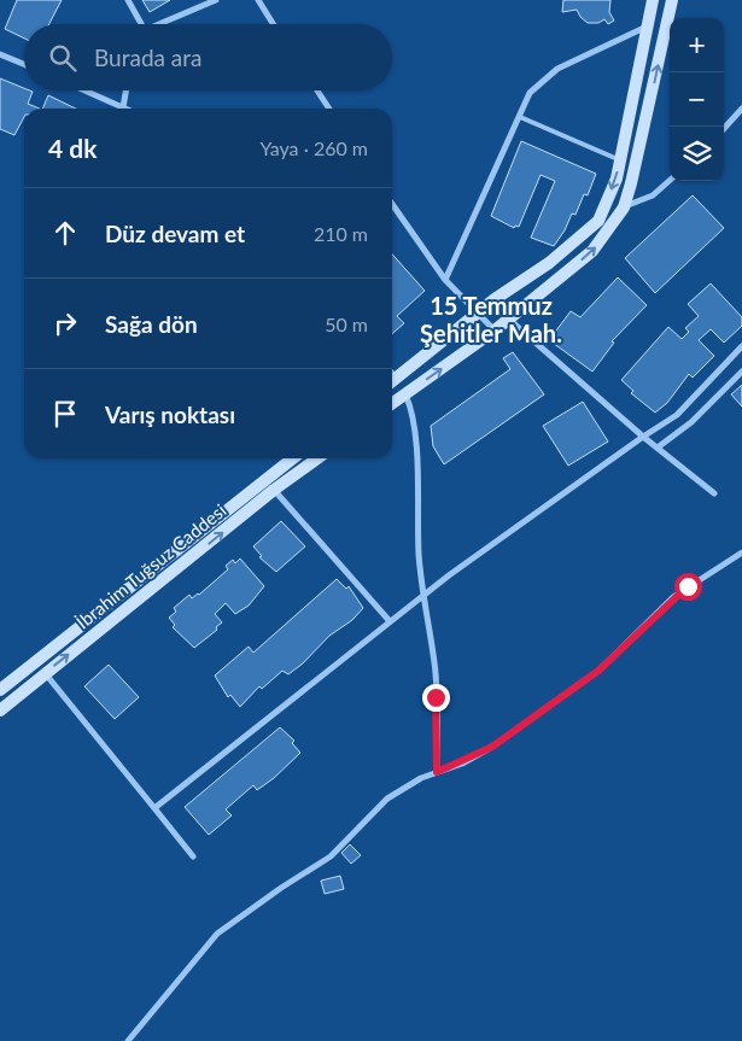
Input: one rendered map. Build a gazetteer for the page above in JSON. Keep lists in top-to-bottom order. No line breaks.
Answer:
{"streets":{"street":["İbrahim Tuğsuz Caddesi"]},"districts":["15 Temmuz Şehitler Mah."],"page":{"map_buttons":["+","−"],"search":"Burada ara","heading":["4 dk","Yaya · 260 m"],"list":[["Düz devam et","210 m"],["Sağa dön","50 m"],"Varış noktası"]}}
